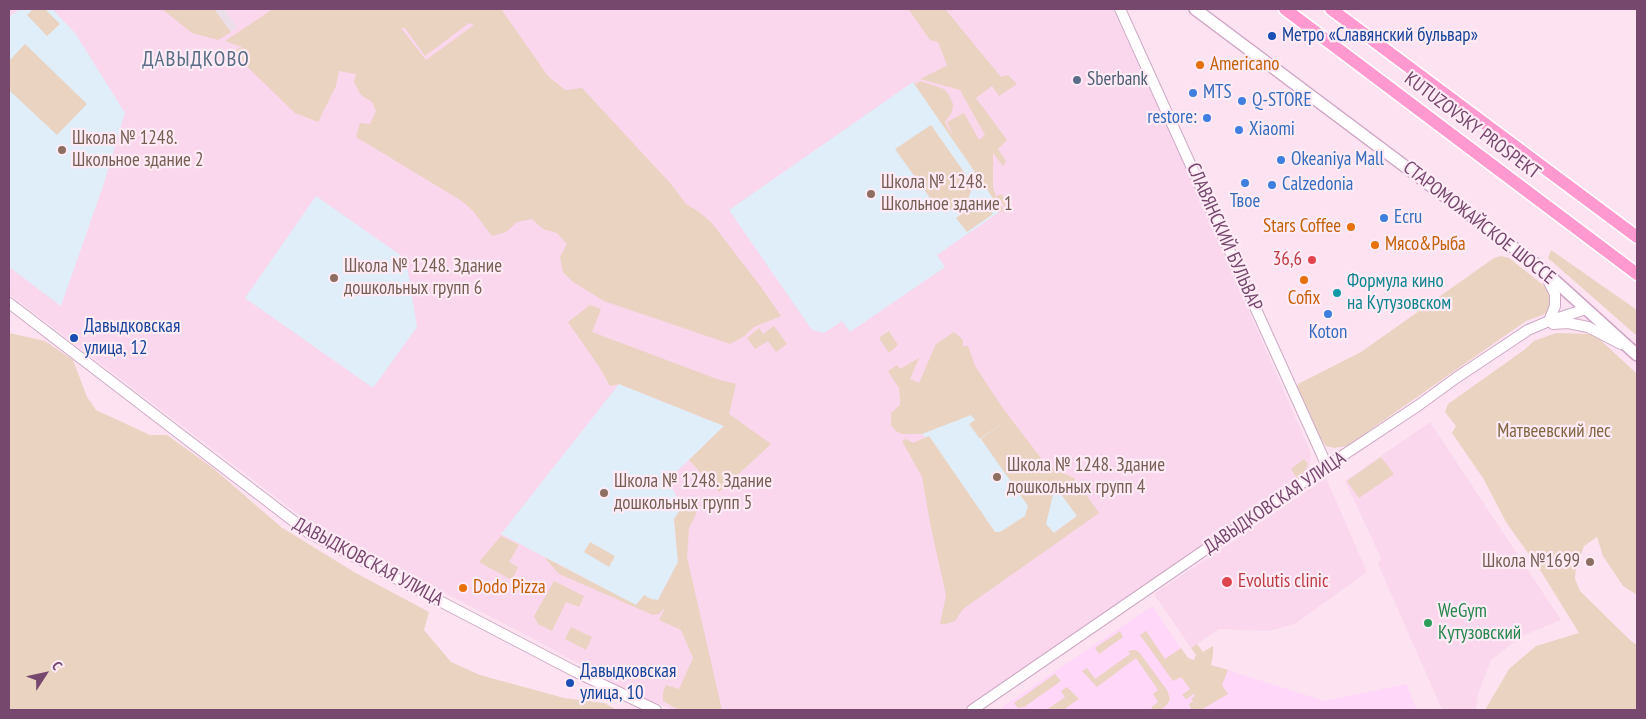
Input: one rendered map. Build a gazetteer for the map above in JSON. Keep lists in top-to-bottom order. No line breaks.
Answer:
{"streets":{"main road":["KUTUZOVSKY PROSPEKT","СТАРОМОЖАЙСКОЕ ШОССЕ"],"street":["СЛАВЯНСКИЙ БУЛЬВАР","ДАВЫДКОВСКАЯ УЛИЦА"]},"crossings":[["СТАРОМОЖАЙСКОЕ ШОССЕ","ДАВЫДКОВСКАЯ УЛИЦА"],["СЛАВЯНСКИЙ БУЛЬВАР","ДАВЫДКОВСКАЯ УЛИЦА"]],"districts":["ДАВЫДКОВО"],"parks":["Матвеевский лес"],"places":["Метро «Славянский бульвар»","Americano","Sberbank","MTS","Q-STORE","restore:","Xiaomi","Школа № 1248. Школьное здание 2","Okeaniya Mall","Твое","Calzedonia","Школа № 1248. Школьное здание 1","Ecru","Stars Coffee","Мясо&Рыба","36,6","Школа № 1248. Здание дошкольных групп 6","Cofix","Формула кино на Кутузовском","Koton","Давыдковская улица, 12","Школа № 1248. Здание дошкольных групп 4","Школа № 1248. Здание дошкольных групп 5","Школа №1699","Evolutis clinic","Dodo Pizza","WeGym Кутузовский","Давыдковская улица, 10"],"north":"top right"}
